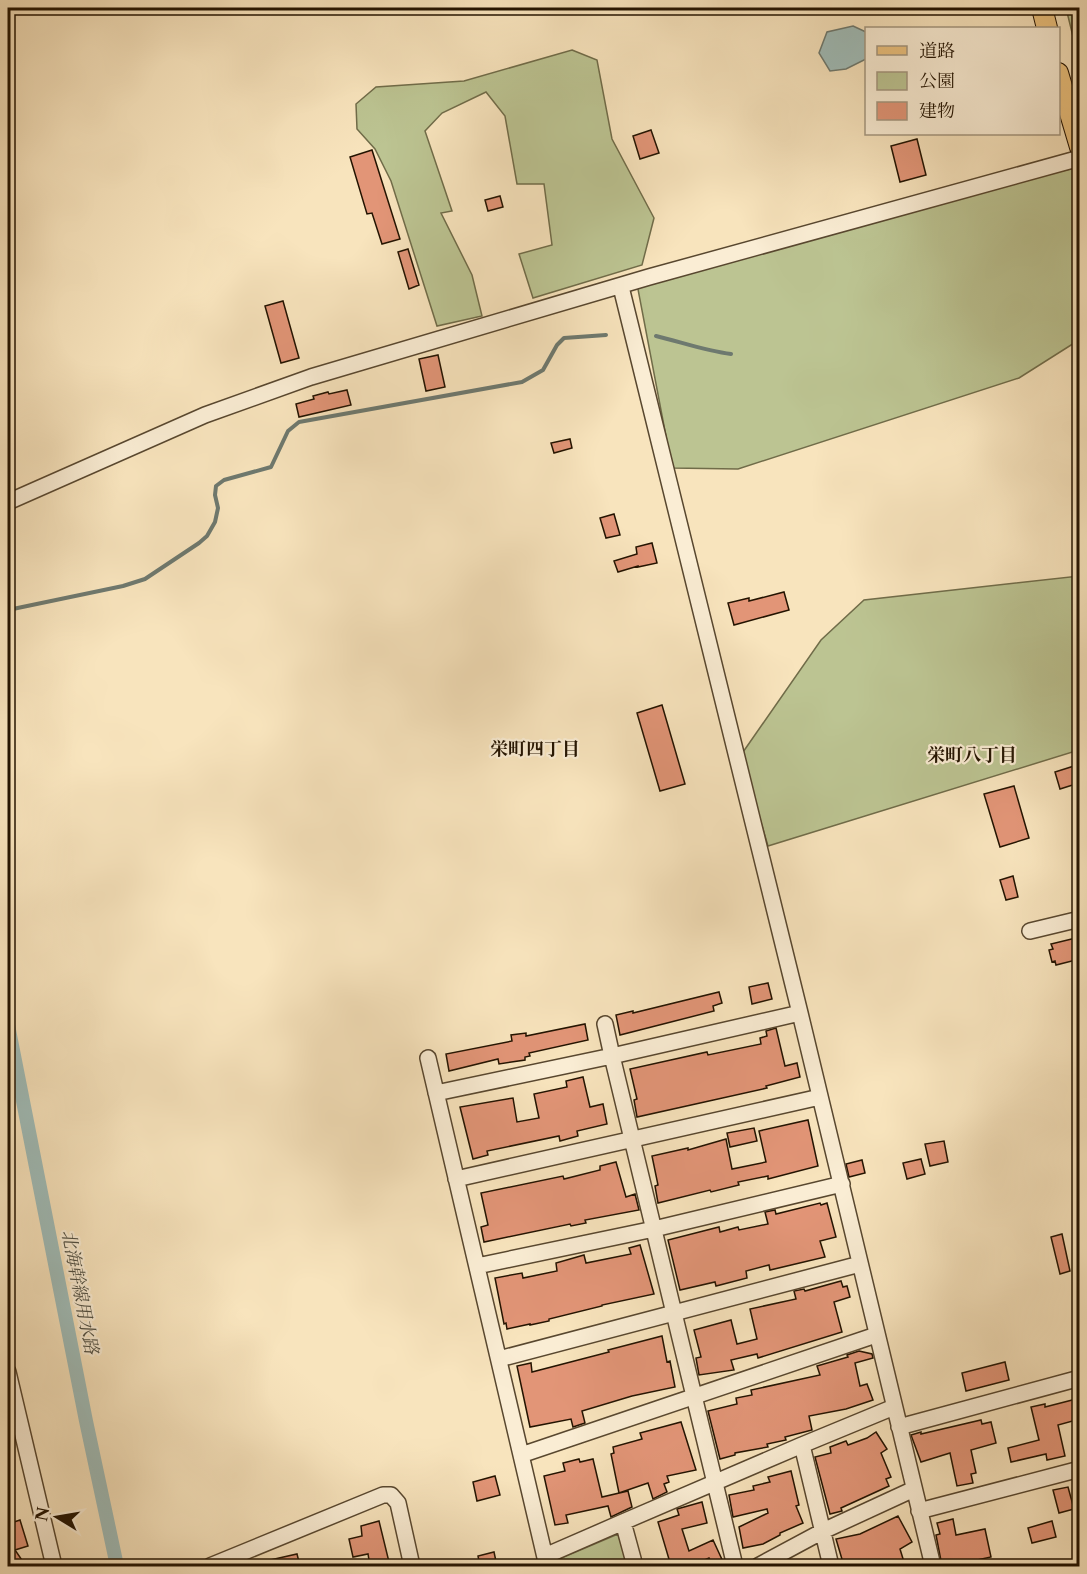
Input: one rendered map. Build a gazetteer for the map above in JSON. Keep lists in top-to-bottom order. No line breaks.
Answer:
{"districts":["栄町四丁目","栄町八丁目"],"water":["北海幹線用水路"],"legend":["道路","公園","建物"],"north":"left"}
